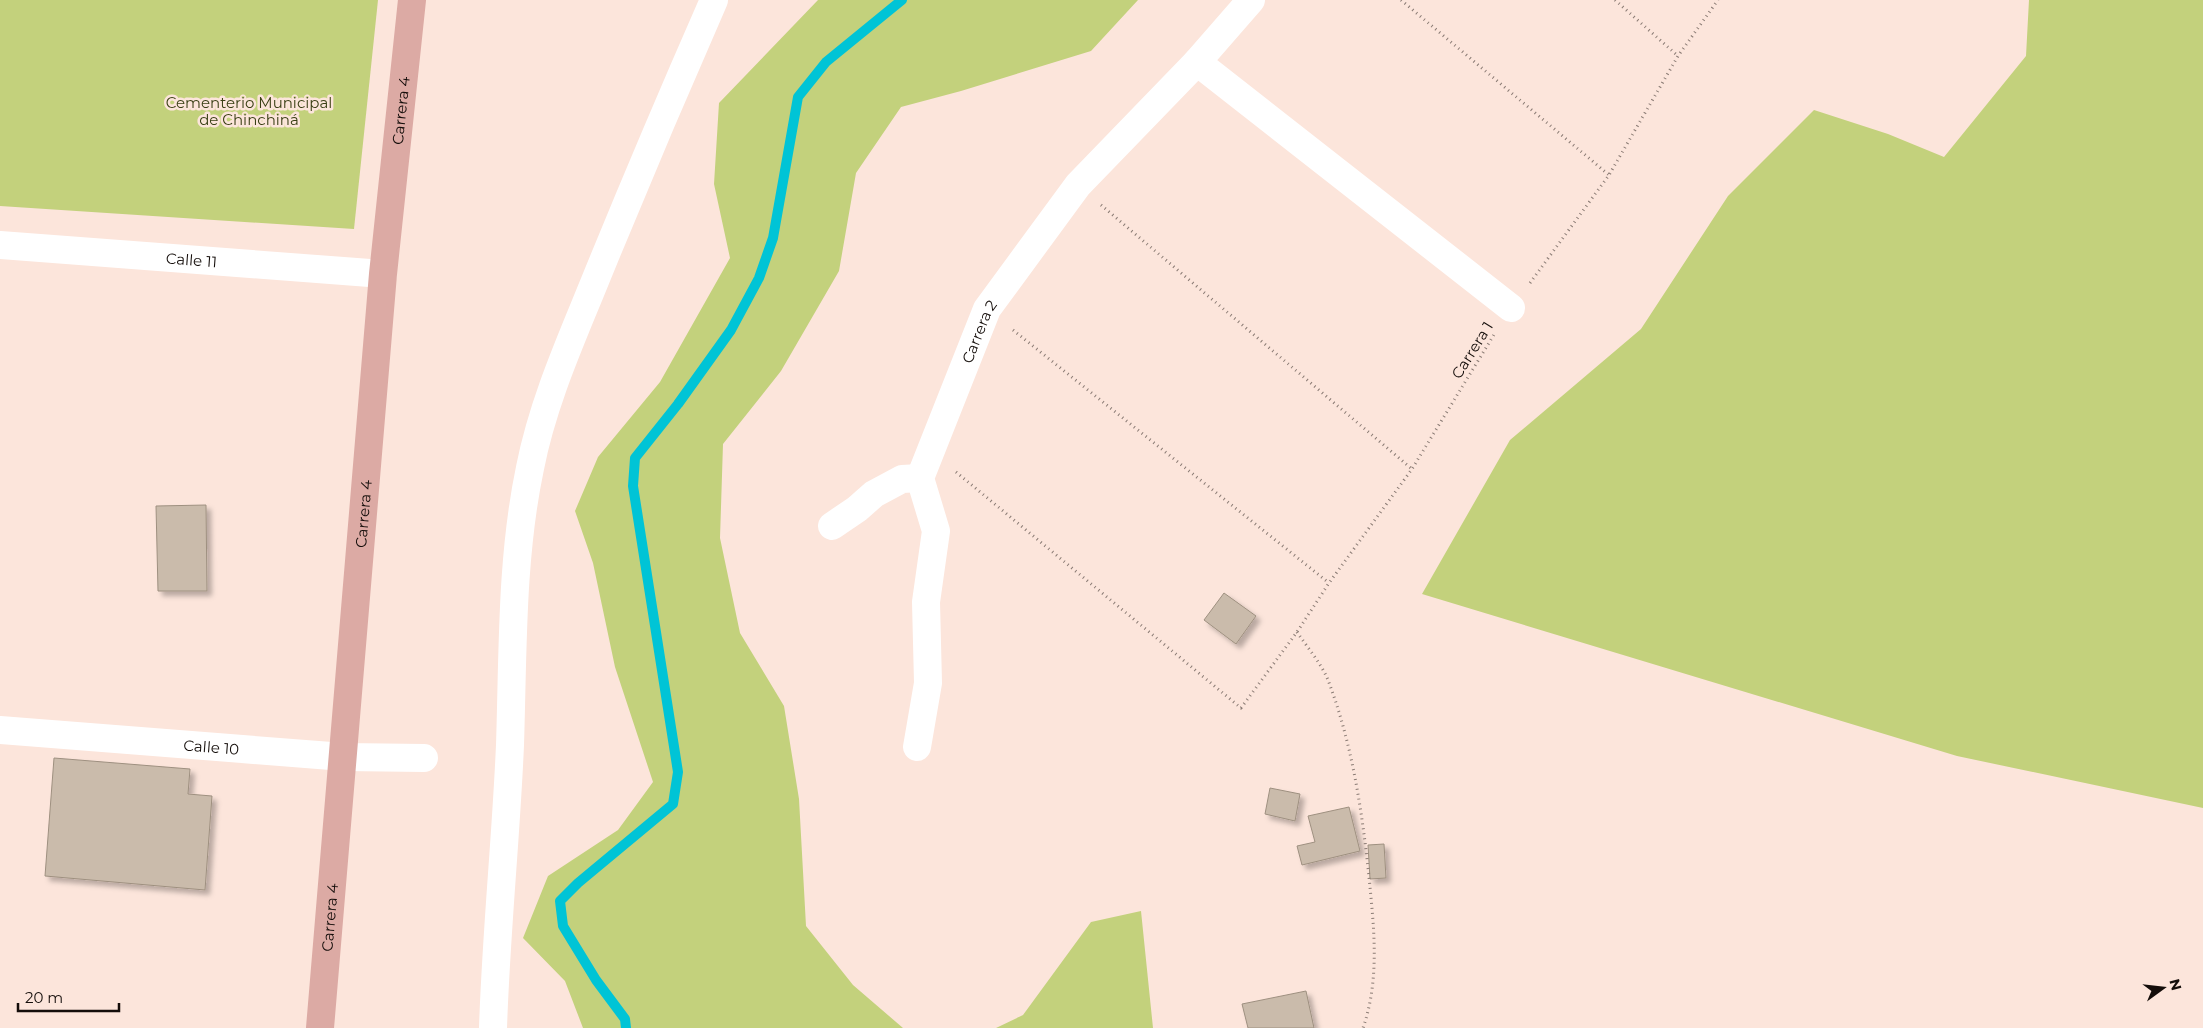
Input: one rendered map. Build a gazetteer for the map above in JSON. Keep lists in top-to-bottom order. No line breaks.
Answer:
{"streets":{"main road":["Carrera 4"],"street":["Calle 11","Carrera 2","Calle 10"],"path":["Carrera 1"]},"crossings":[["Carrera 4","Calle 11"],["Carrera 4","Calle 10"],["Carrera 2","Carrera 1"]],"parks":["Cementerio Municipal de Chinchiná"],"scale_bar":"20 m","north":"right"}
